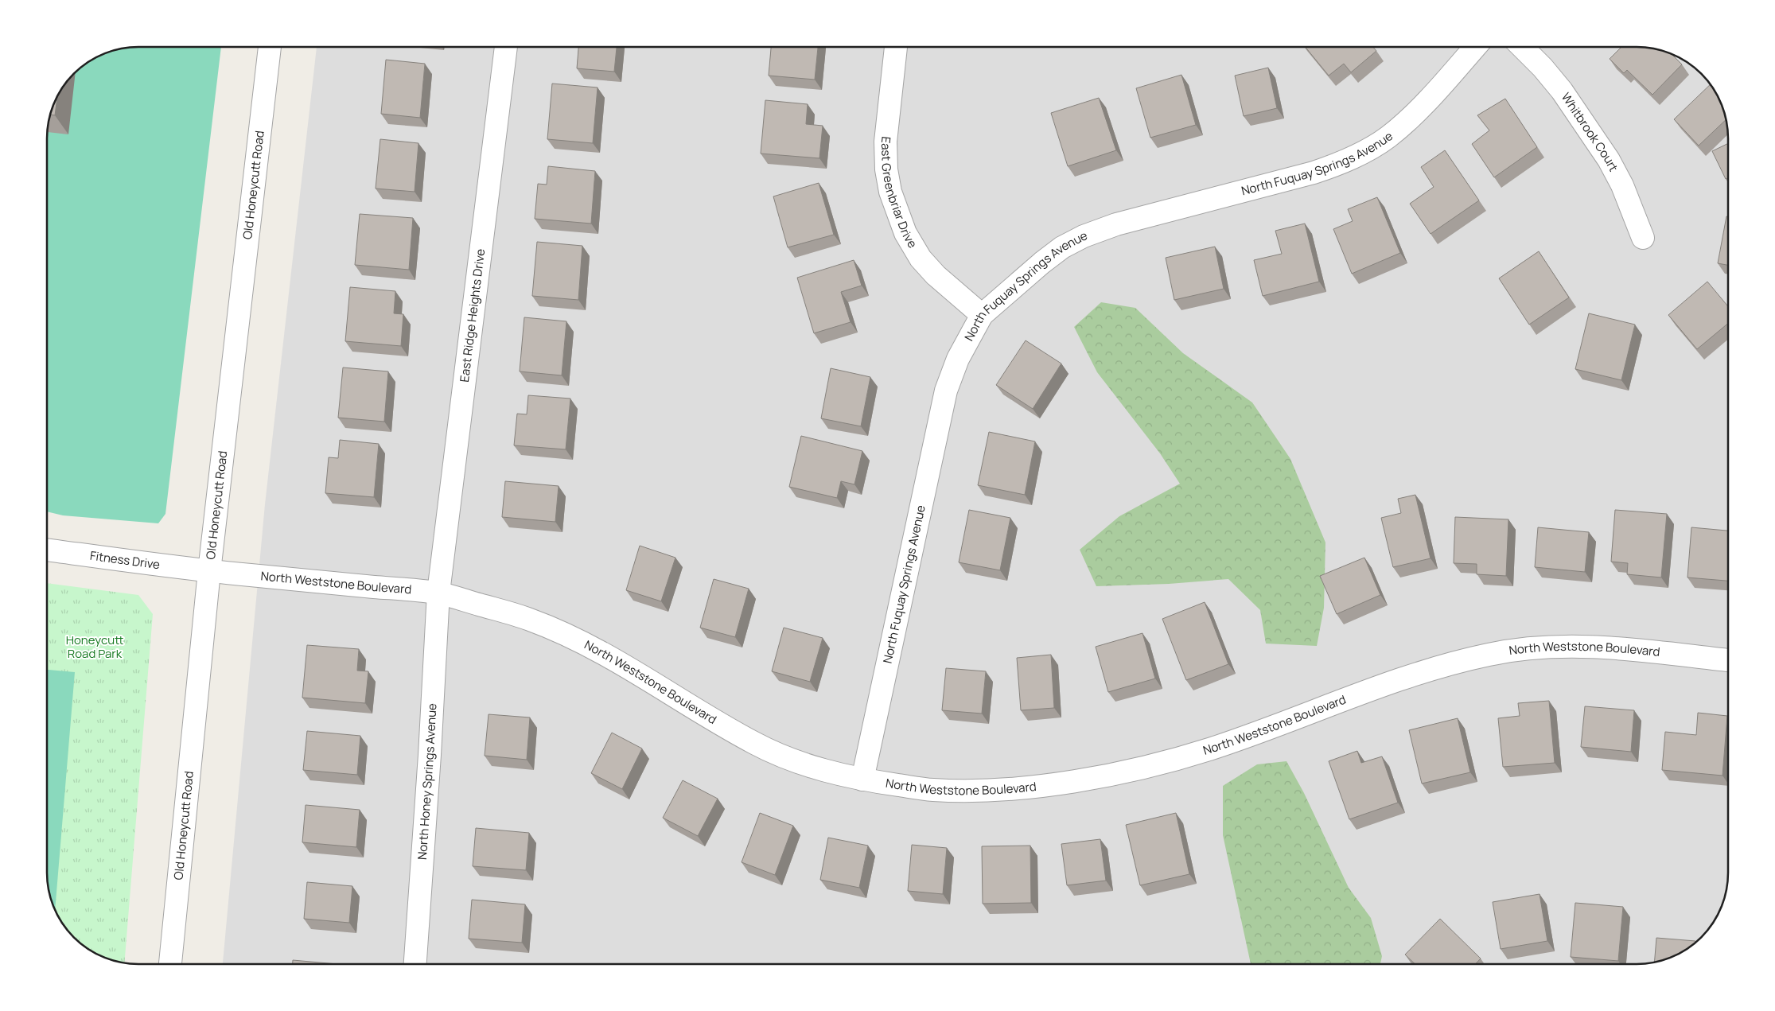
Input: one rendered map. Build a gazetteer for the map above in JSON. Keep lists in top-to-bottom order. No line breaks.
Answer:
{"streets":{"street":["Whitbrook Court","North Fuquay Springs Avenue","Old Honeycutt Road","East Greenbriar Drive","East Ridge Heights Drive","Fitness Drive","North Weststone Boulevard","North Honey Springs Avenue"]},"crossings":[["North Fuquay Springs Avenue","East Greenbriar Drive"],["North Fuquay Springs Avenue","North Weststone Boulevard"],["Old Honeycutt Road","Fitness Drive"],["Old Honeycutt Road","North Weststone Boulevard"],["East Ridge Heights Drive","North Weststone Boulevard"],["East Ridge Heights Drive","North Honey Springs Avenue"],["Fitness Drive","North Weststone Boulevard"],["North Weststone Boulevard","North Honey Springs Avenue"]],"parks":["Honeycutt Road Park"]}
